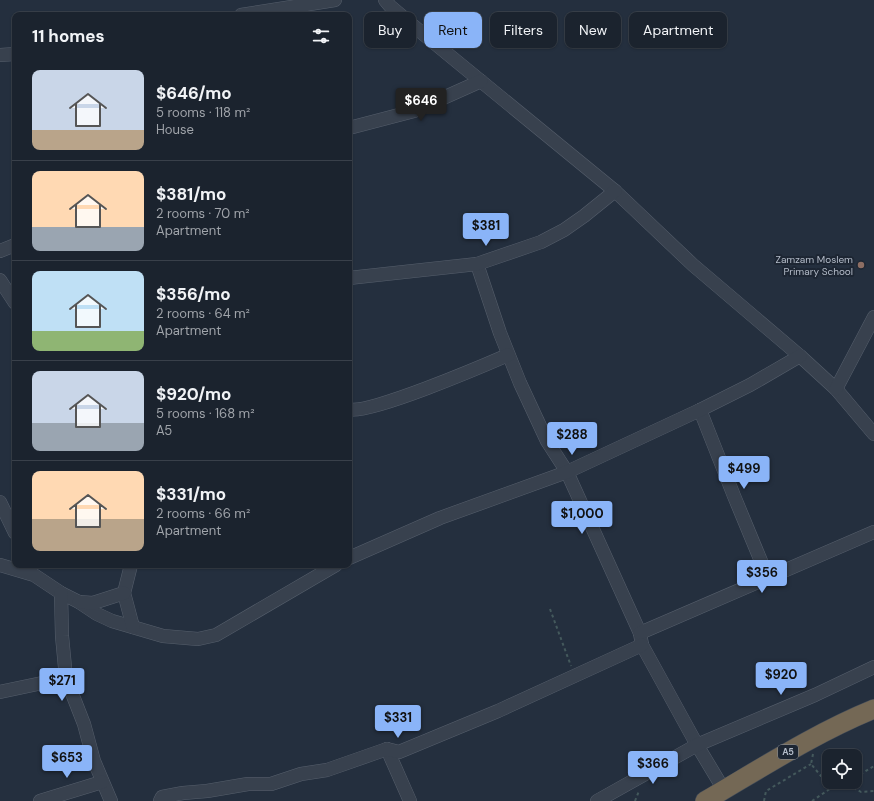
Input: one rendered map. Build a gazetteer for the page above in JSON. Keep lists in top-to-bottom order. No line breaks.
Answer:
{"streets":{"highway":["A5"]},"places":["Zamzam Moslem Primary School"],"page":{"chip":["Buy","Rent","Filters","New","Apartment"],"heading":"11 homes","list":[{"name":"$646/mo","note":"5 rooms · 118 m² · House"},{"name":"$381/mo","note":"2 rooms · 70 m² · Apartment"},{"name":"$356/mo","note":"2 rooms · 64 m² · Apartment"},{"name":"$920/mo","note":"5 rooms · 168 m² · A5"},{"name":"$331/mo","note":"2 rooms · 66 m² · Apartment"}],"price":["$646","$381","$288","$499","$1,000","$356","$920","$271","$331","$653","$366"]}}
